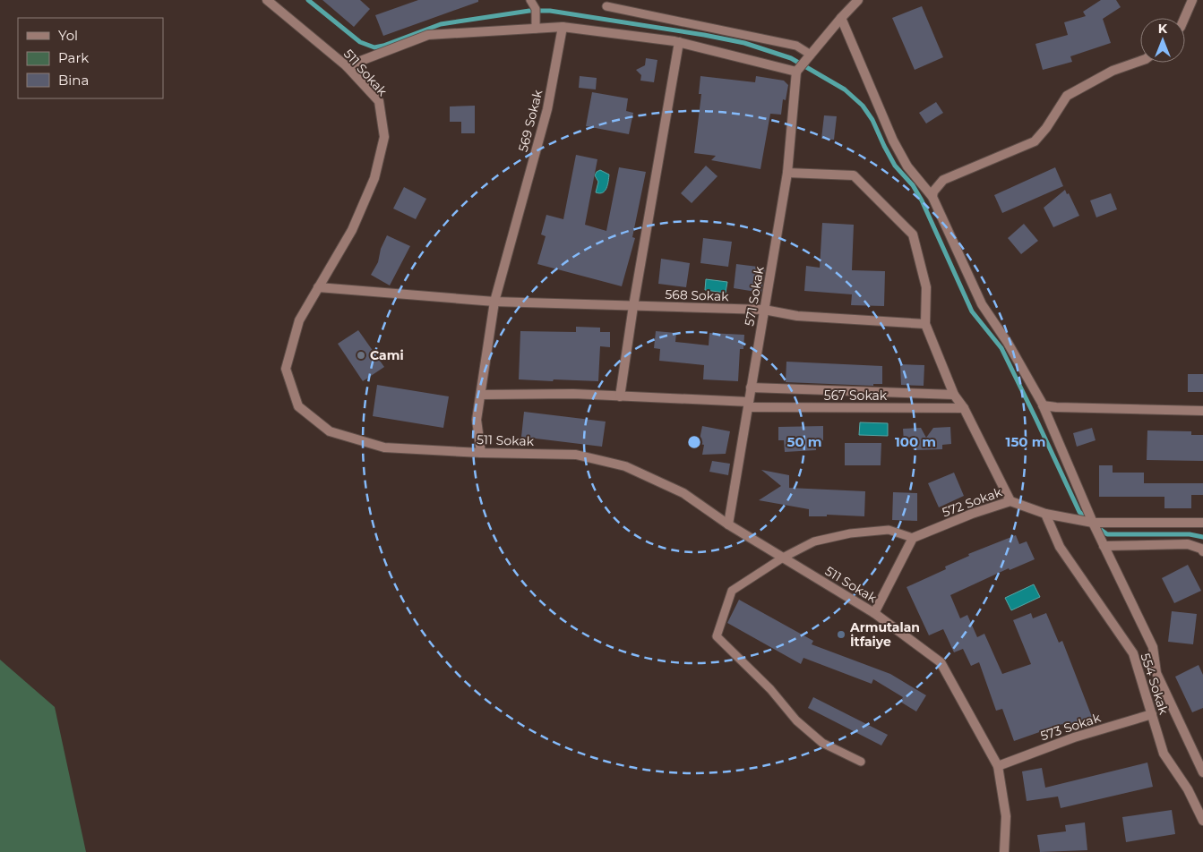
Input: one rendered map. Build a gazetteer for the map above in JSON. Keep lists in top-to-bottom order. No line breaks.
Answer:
{"streets":{"street":["511 Sokak","569 Sokak","568 Sokak","571 Sokak","567 Sokak","572 Sokak","554 Sokak","573 Sokak"]},"crossings":[["511 Sokak","569 Sokak"],["511 Sokak","568 Sokak"],["511 Sokak","571 Sokak"],["511 Sokak","573 Sokak"],["569 Sokak","568 Sokak"],["569 Sokak","567 Sokak"],["568 Sokak","571 Sokak"],["571 Sokak","567 Sokak"],["572 Sokak","554 Sokak"],["554 Sokak","573 Sokak"]],"places":["Cami","Armutalan İtfaiye"],"legend":["Yol","Park","Bina"],"north":"top","rings":["50 m","100 m","150 m"]}
